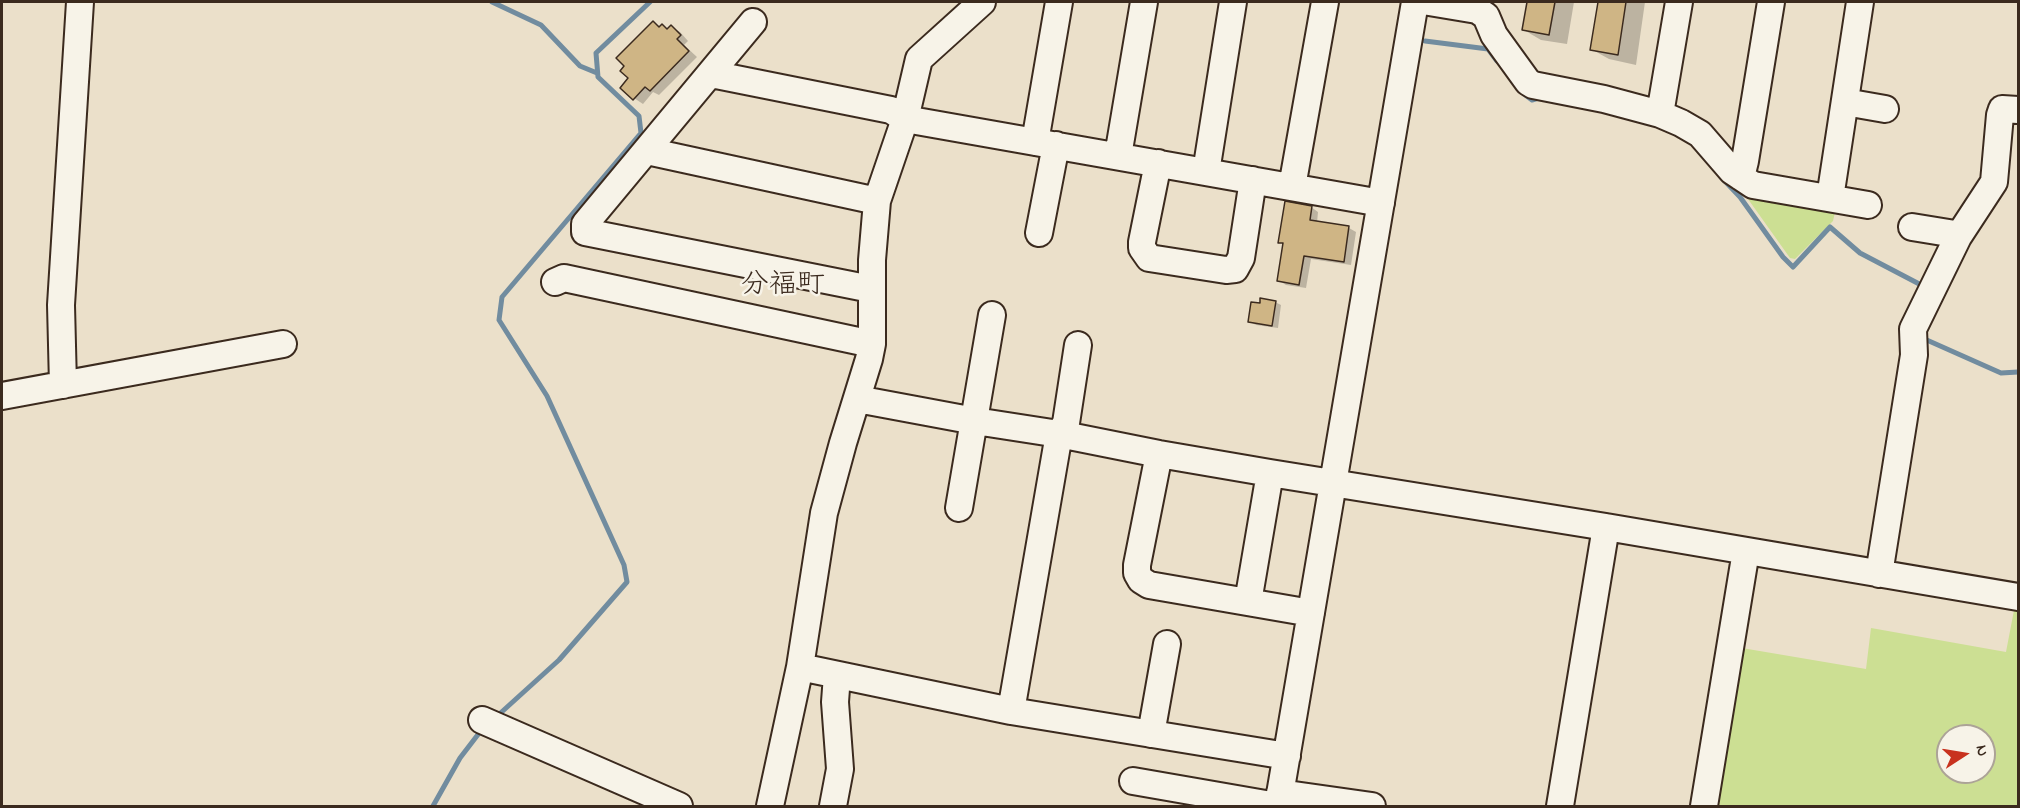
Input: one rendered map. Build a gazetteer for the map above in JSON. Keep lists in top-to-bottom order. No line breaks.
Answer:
{"districts":["分福町"],"north":"right"}
